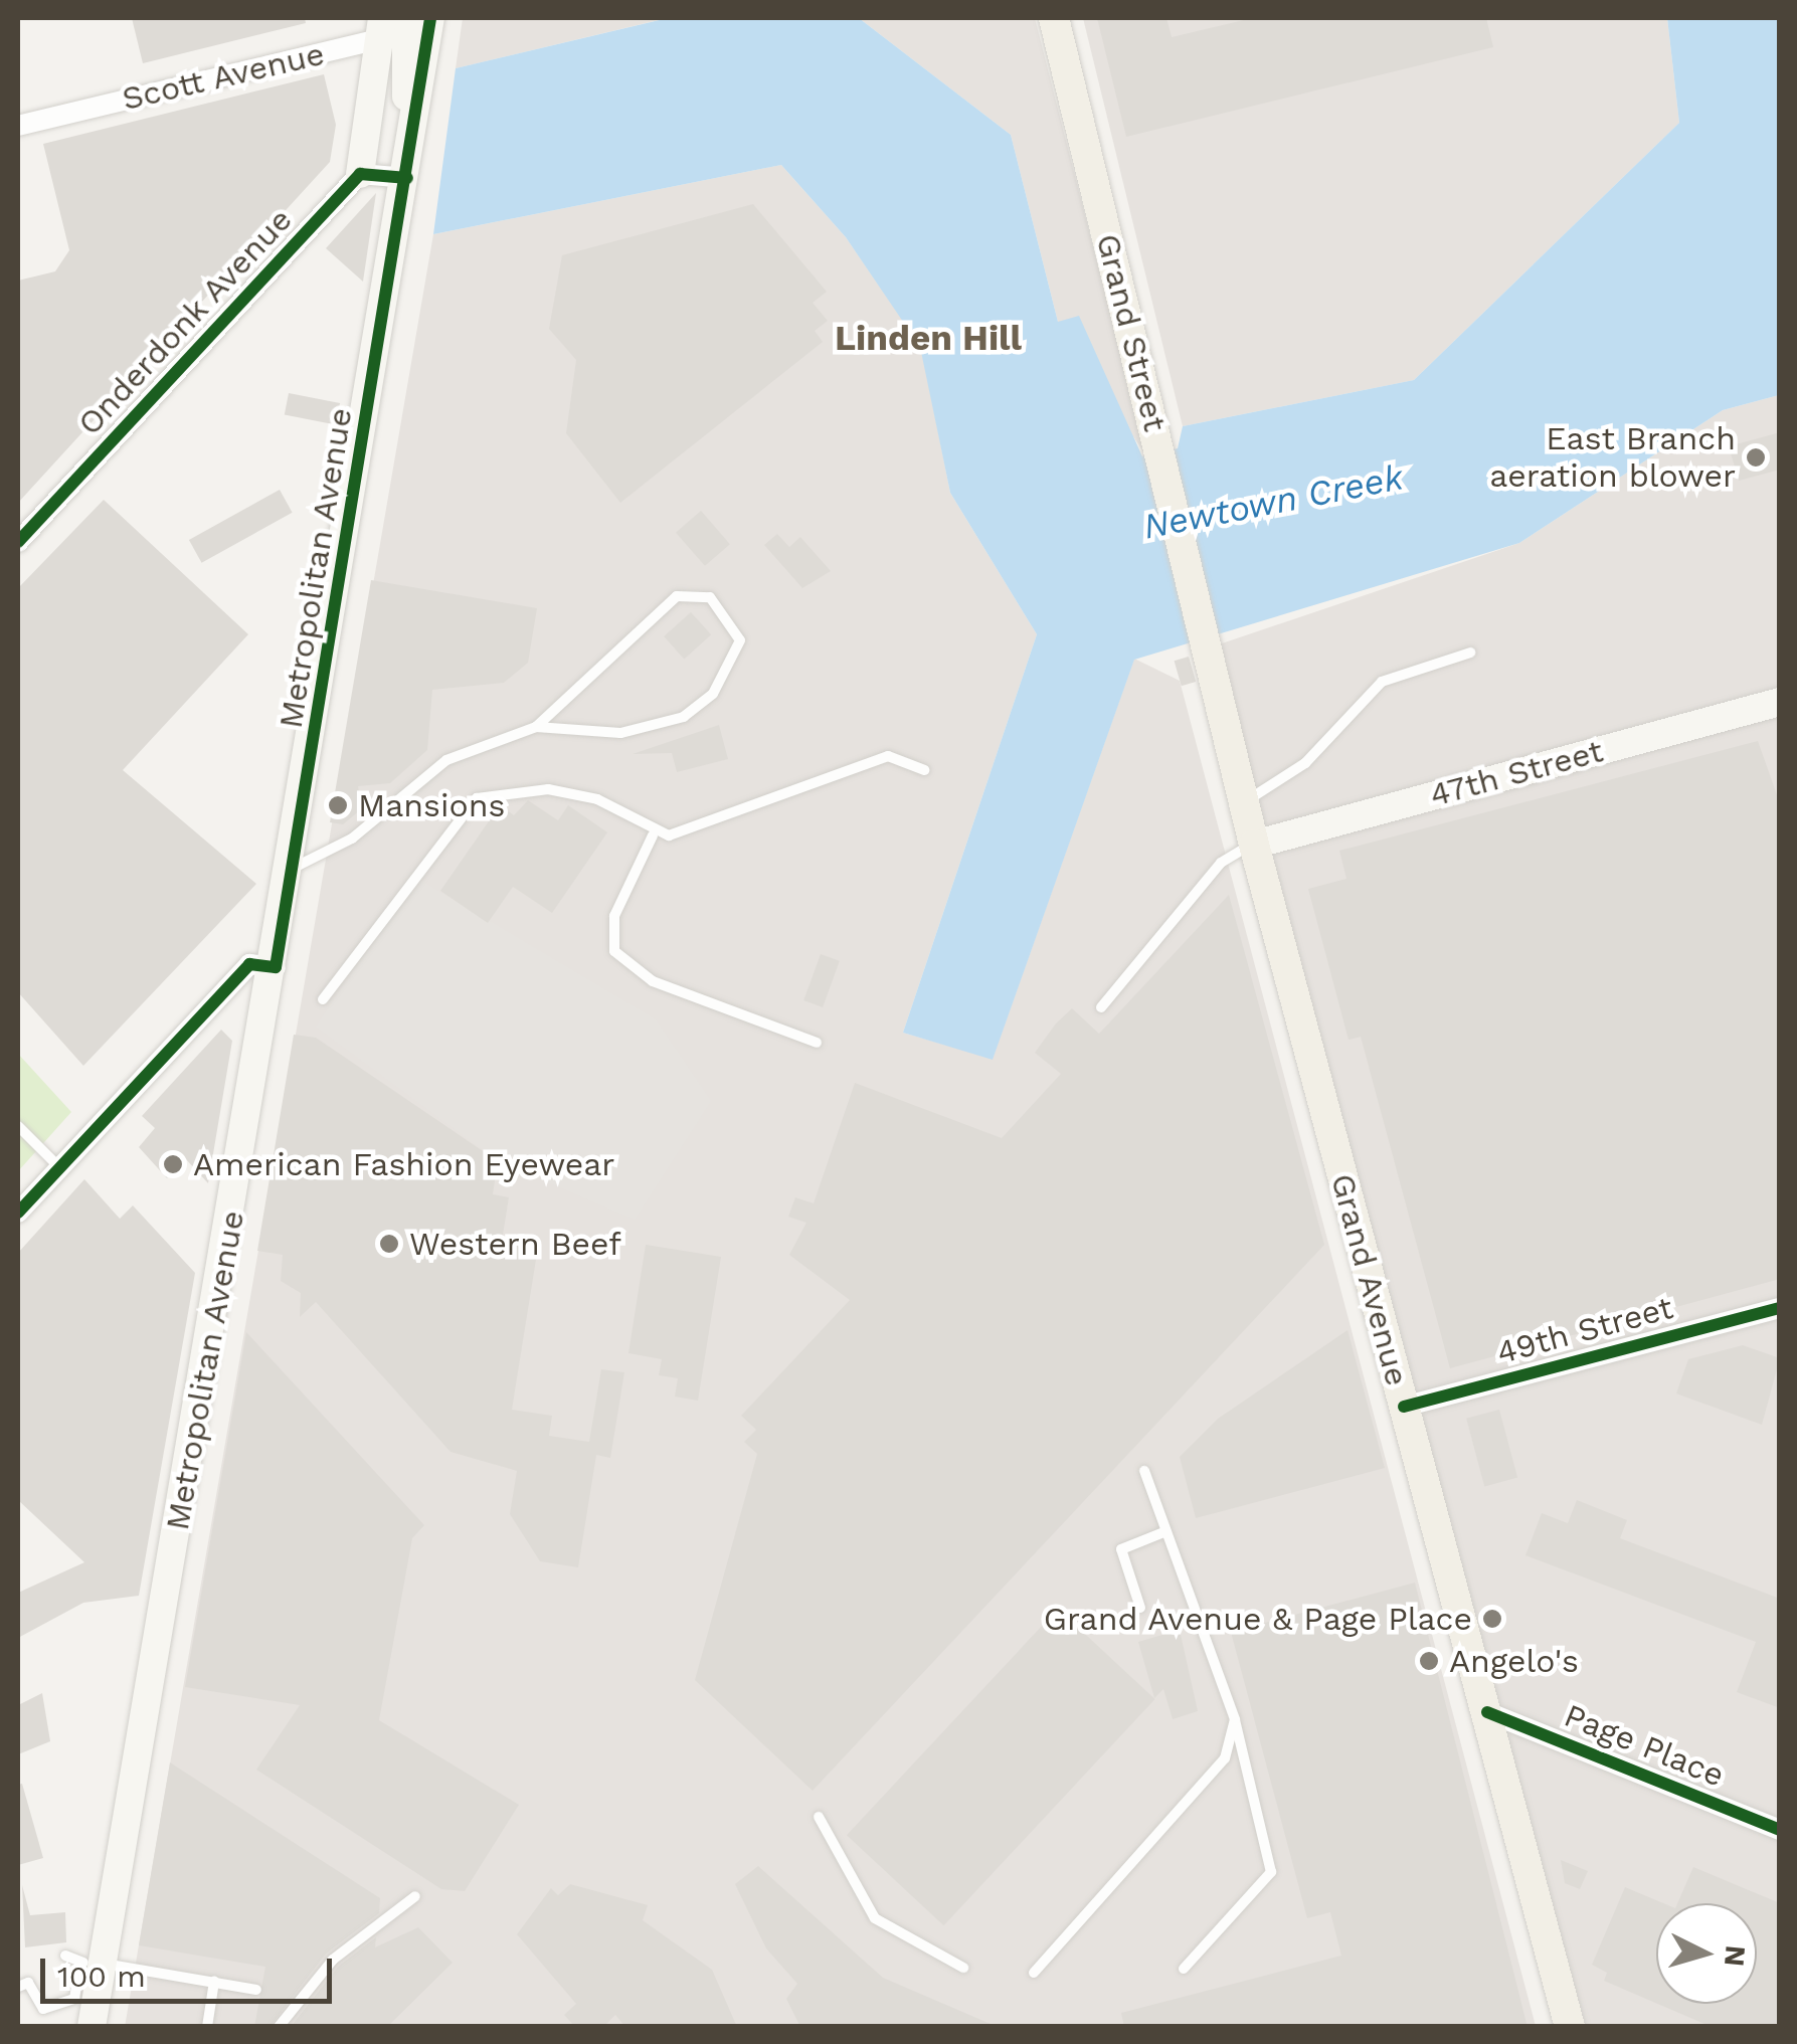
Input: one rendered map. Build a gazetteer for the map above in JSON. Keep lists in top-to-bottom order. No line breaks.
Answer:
{"streets":{"main road":["Grand Street","Metropolitan Avenue","47th Street","Grand Avenue"],"street":["Scott Avenue","Onderdonk Avenue","49th Street","Page Place"]},"crossings":[["Scott Avenue","Metropolitan Avenue"],["Grand Street","Grand Avenue"],["47th Street","Grand Avenue"],["Grand Avenue","49th Street"],["Grand Avenue","Page Place"]],"districts":["Linden Hill"],"water":["Newtown Creek"],"places":["East Branch aeration blower","Mansions","American Fashion Eyewear","Western Beef","Grand Avenue & Page Place","Angelo's"],"scale_bar":"100 m","north":"right"}
